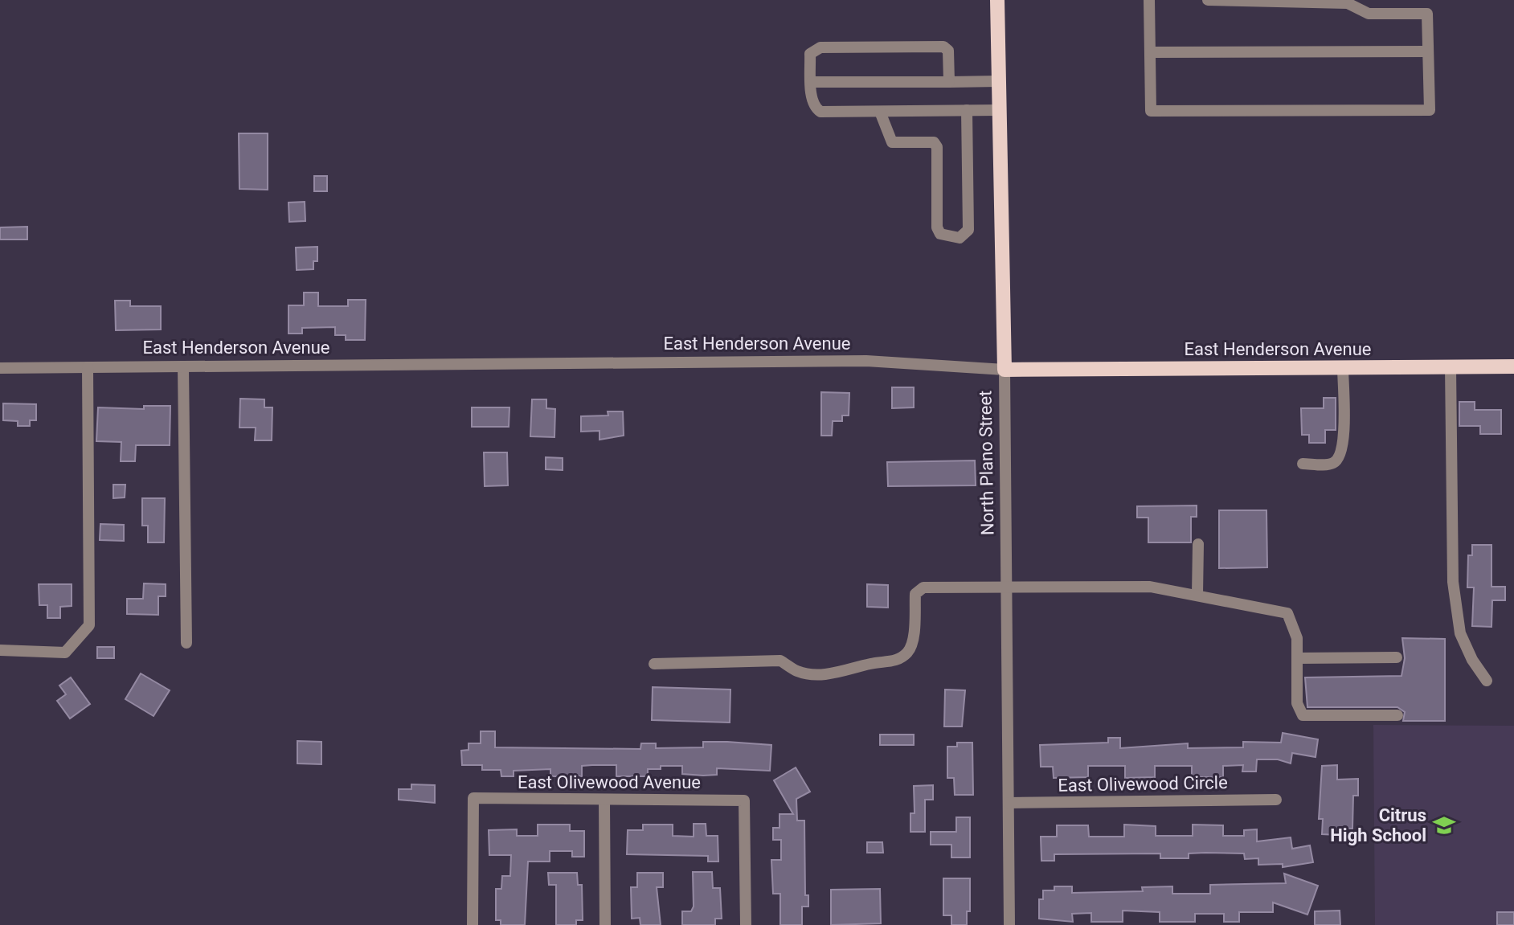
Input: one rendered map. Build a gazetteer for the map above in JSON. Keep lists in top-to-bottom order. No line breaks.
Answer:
{"streets":{"main road":["East Henderson Avenue","North Plano Street"],"street":["East Olivewood Avenue","East Olivewood Circle"]},"crossings":[["East Henderson Avenue","North Plano Street"],["North Plano Street","East Olivewood Circle"]],"places":{"school or university":["Citrus High School"]}}
